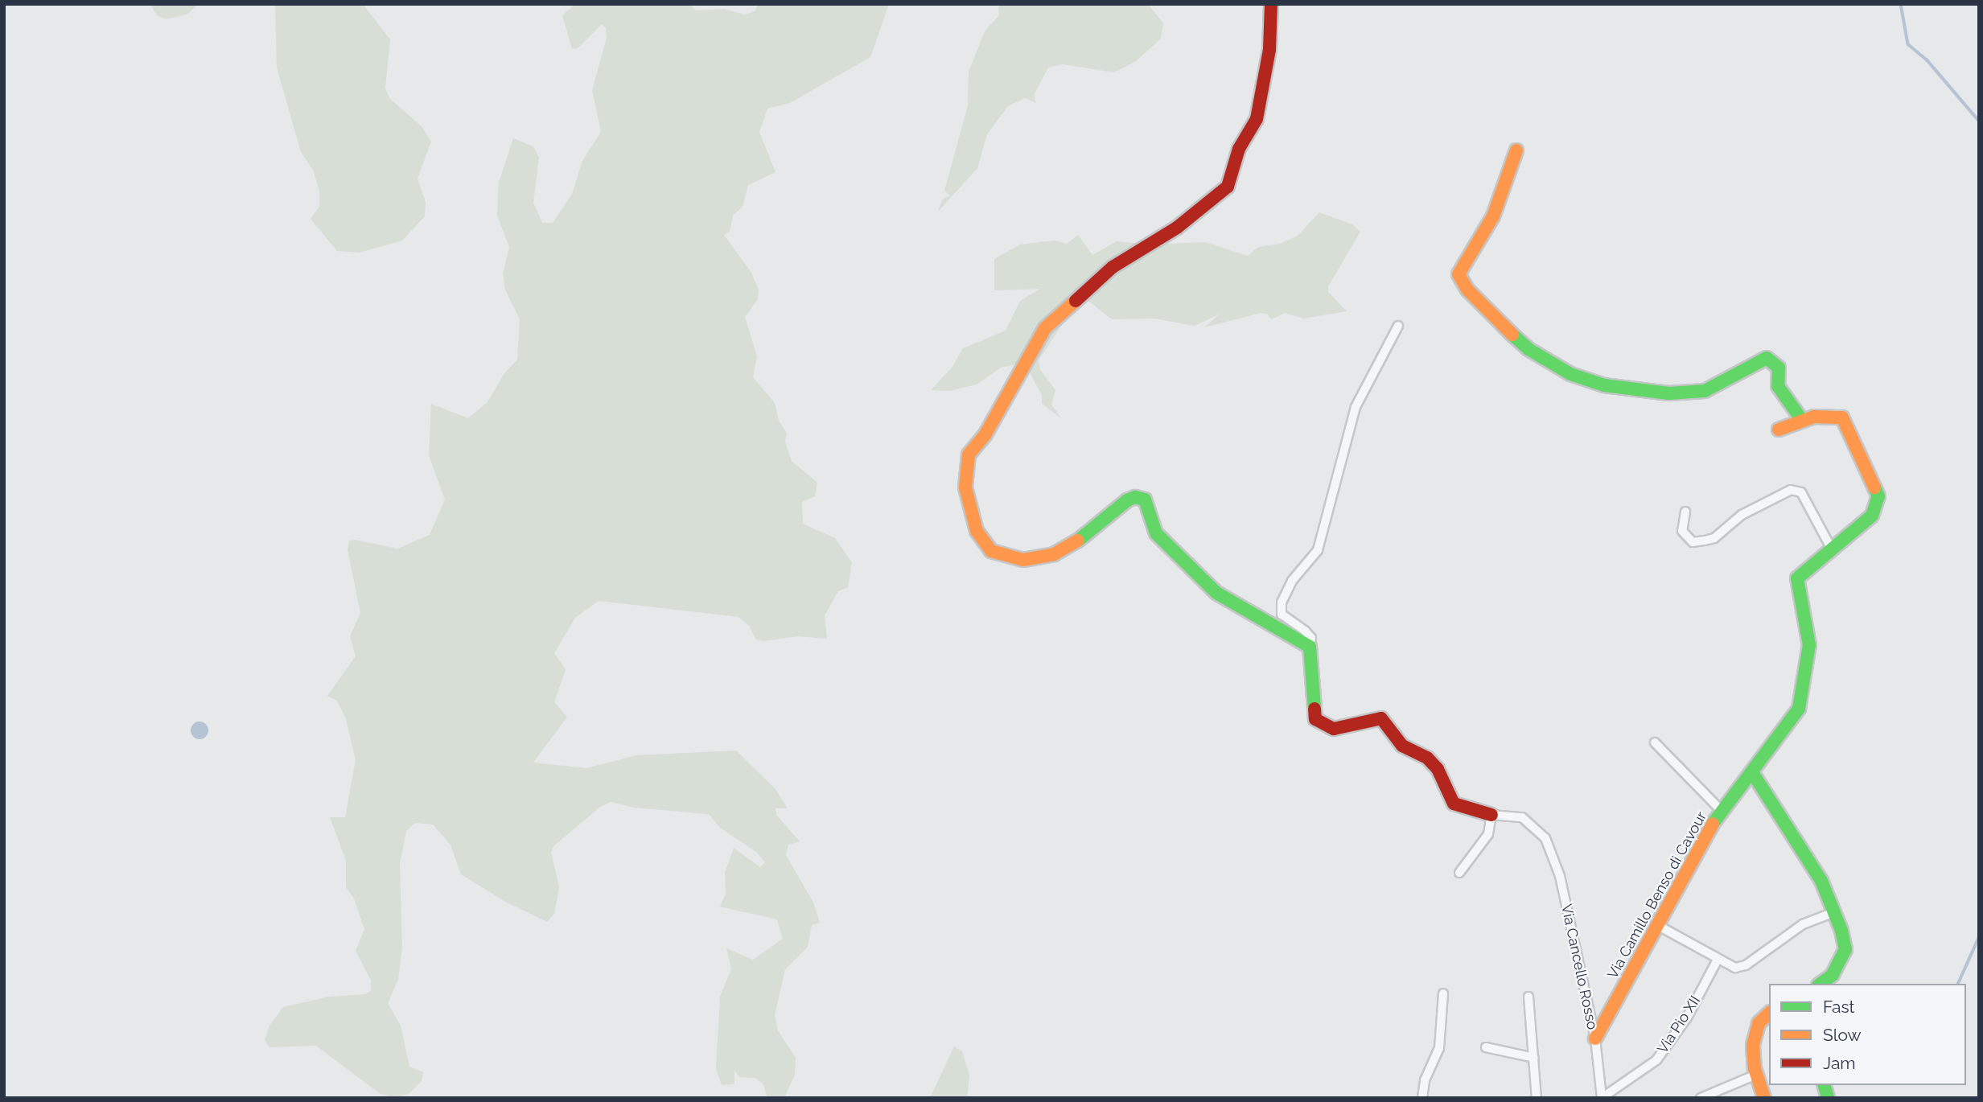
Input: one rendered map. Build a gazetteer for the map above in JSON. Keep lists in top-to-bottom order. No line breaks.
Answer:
{"streets":{"street":["Via Camillo Benso di Cavour","Via Cancello Rosso","Via Pio XII"]},"crossings":[["Via Camillo Benso di Cavour","Via Cancello Rosso"],["Via Cancello Rosso","Via Pio XII"]],"legend":["Fast","Slow","Jam"]}
